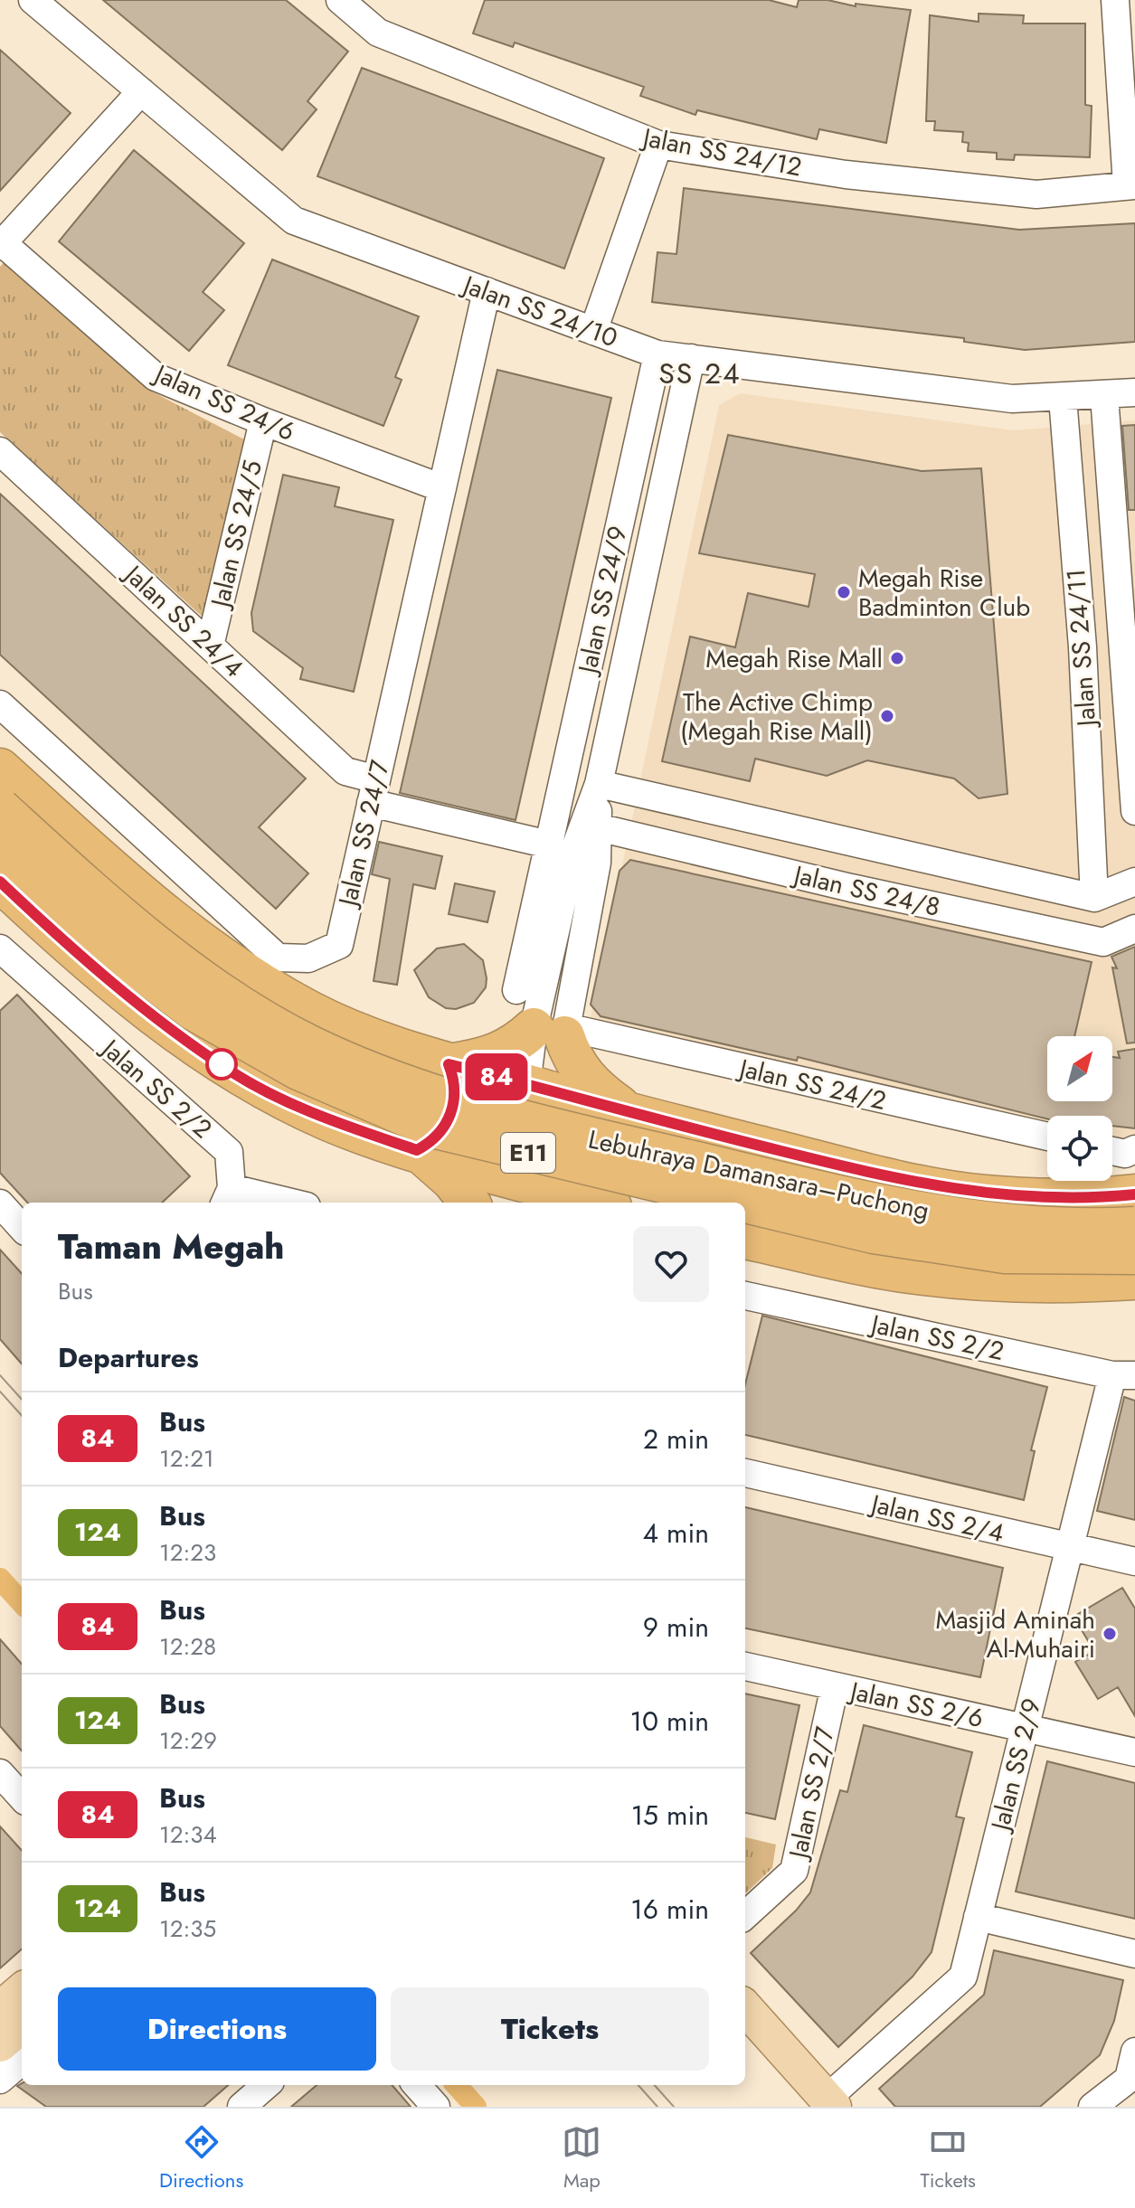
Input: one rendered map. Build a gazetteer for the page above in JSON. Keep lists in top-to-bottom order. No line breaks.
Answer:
{"streets":{"highway":["E11","Lebuhraya Damansara–Puchong"],"street":["Jalan SS 24/12","Jalan SS 24/10","Jalan SS 24/6","Jalan SS 24/5","Jalan SS 24/9","Jalan SS 24/4","Jalan SS 24/11","Jalan SS 24/7","Jalan SS 24/8","Jalan SS 24/2","Jalan SS 2/2","Jalan SS 2/4","Jalan SS 2/6","Jalan SS 2/9","Jalan SS 2/7"]},"crossings":[["Jalan SS 24/10","Jalan SS 24/9"],["Jalan SS 24/10","Jalan SS 24/11"],["Jalan SS 24/10","Jalan SS 24/7"],["Jalan SS 24/6","Jalan SS 24/5"],["Jalan SS 24/6","Jalan SS 24/7"],["Jalan SS 24/5","Jalan SS 24/4"],["Jalan SS 24/9","Jalan SS 24/4"],["Jalan SS 24/9","Jalan SS 24/8"],["Jalan SS 24/9","Jalan SS 24/2"],["Jalan SS 24/4","Jalan SS 24/7"],["Jalan SS 24/11","Jalan SS 24/8"],["Jalan SS 2/2","Jalan SS 2/9"],["Jalan SS 2/4","Jalan SS 2/9"],["Jalan SS 2/6","Jalan SS 2/9"],["Jalan SS 2/6","Jalan SS 2/7"]],"districts":["SS 24"],"places":["Megah Rise Badminton Club","Megah Rise Mall","The Active Chimp (Megah Rise Mall)","Masjid Aminah Al-Muhairi"],"lines":["bus line 84"],"north":"top right","page":{"on_map":"84","heading":[["Taman Megah","Bus"],"Departures"],"list":[{"mark":"84","name":"Bus","note":"12:21","value":"2 min"},{"mark":"124","name":"Bus","note":"12:23","value":"4 min"},{"mark":"84","name":"Bus","note":"12:28","value":"9 min"},{"mark":"124","name":"Bus","note":"12:29","value":"10 min"},{"mark":"84","name":"Bus","note":"12:34","value":"15 min"},{"mark":"124","name":"Bus","note":"12:35","value":"16 min"}],"buttons":["Directions","Tickets"],"tabs":["Directions","Map","Tickets"]}}
